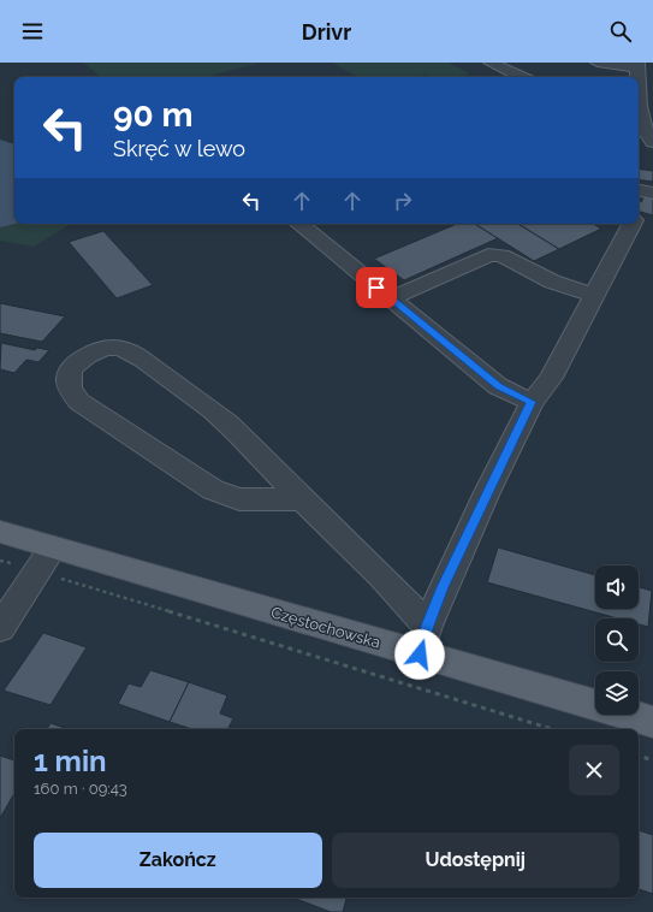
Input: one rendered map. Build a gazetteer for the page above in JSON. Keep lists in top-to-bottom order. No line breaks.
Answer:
{"streets":{"main road":["Częstochowska"]},"page":{"header":"Drivr","turn":["90 m","Skręć w lewo"],"heading":["1 min","160 m · 09:43"],"buttons":["Zakończ","Udostępnij"]}}
